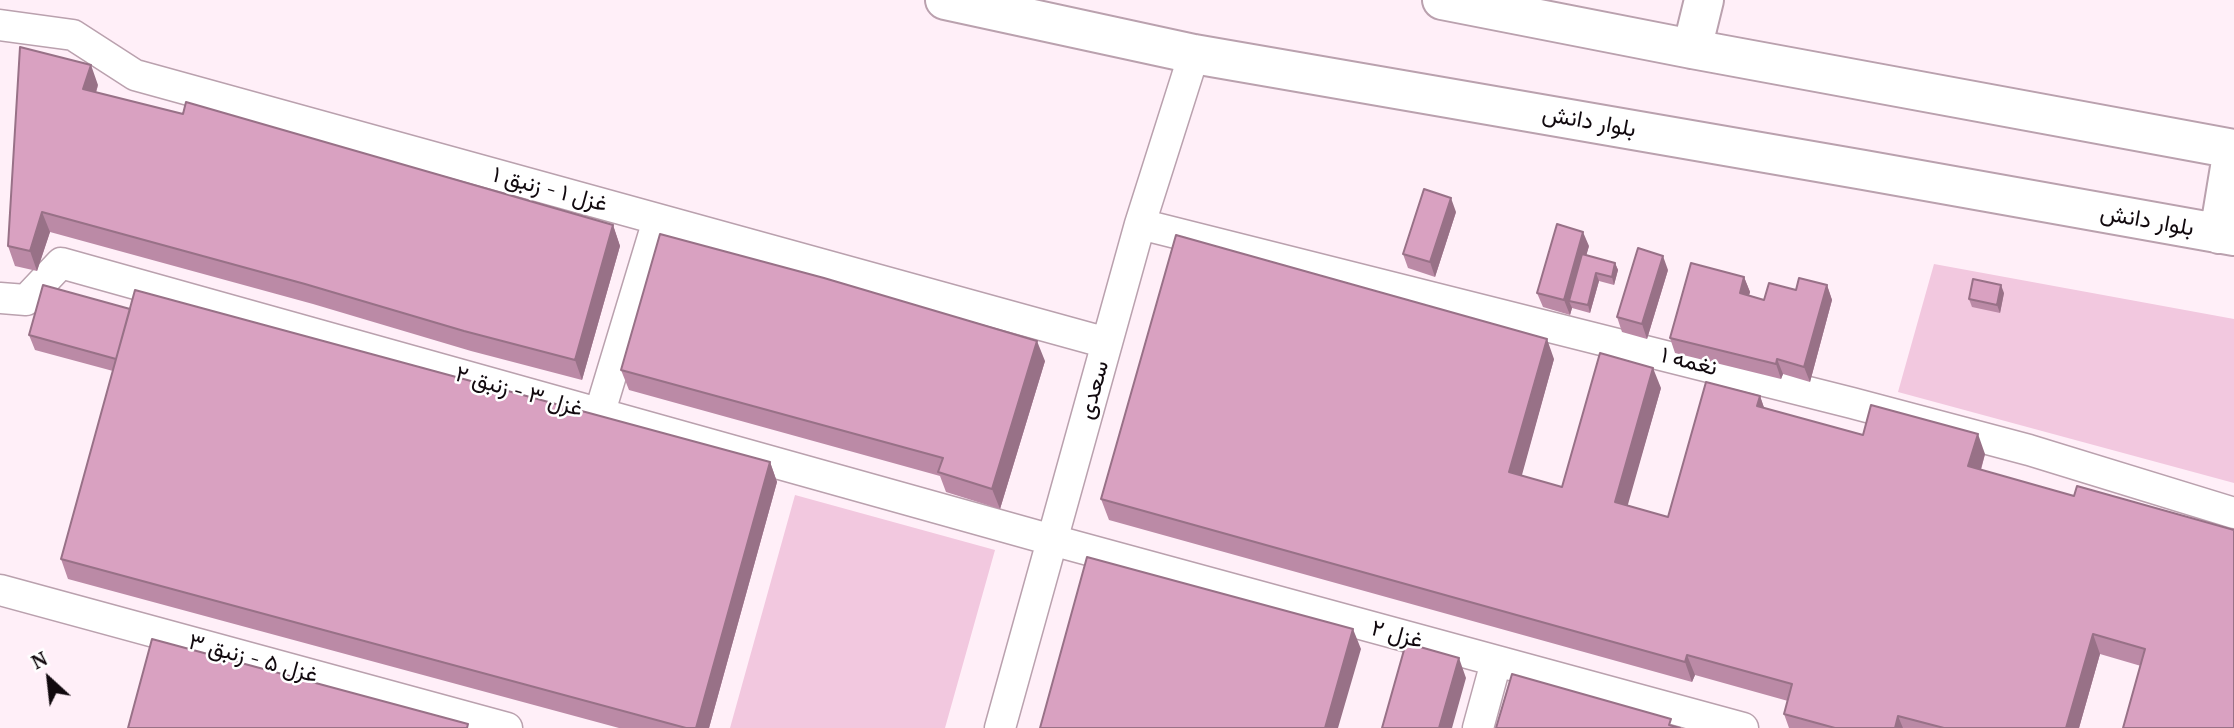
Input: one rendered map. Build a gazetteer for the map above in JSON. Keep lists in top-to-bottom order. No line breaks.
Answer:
{"streets":{"street":["بلوار دانش","غزل ۱ - زنبق ۱","نغمه ۱","سعدی","غزل ۳ - زنبق ۲","غزل ۲","غزل ۵ - زنبق ۳"]},"crossings":[["بلوار دانش","سعدی"],["غزل ۱ - زنبق ۱","سعدی"],["نغمه ۱","سعدی"],["سعدی","غزل ۳ - زنبق ۲"],["سعدی","غزل ۲"],["غزل ۳ - زنبق ۲","غزل ۲"]],"north":"top left"}
